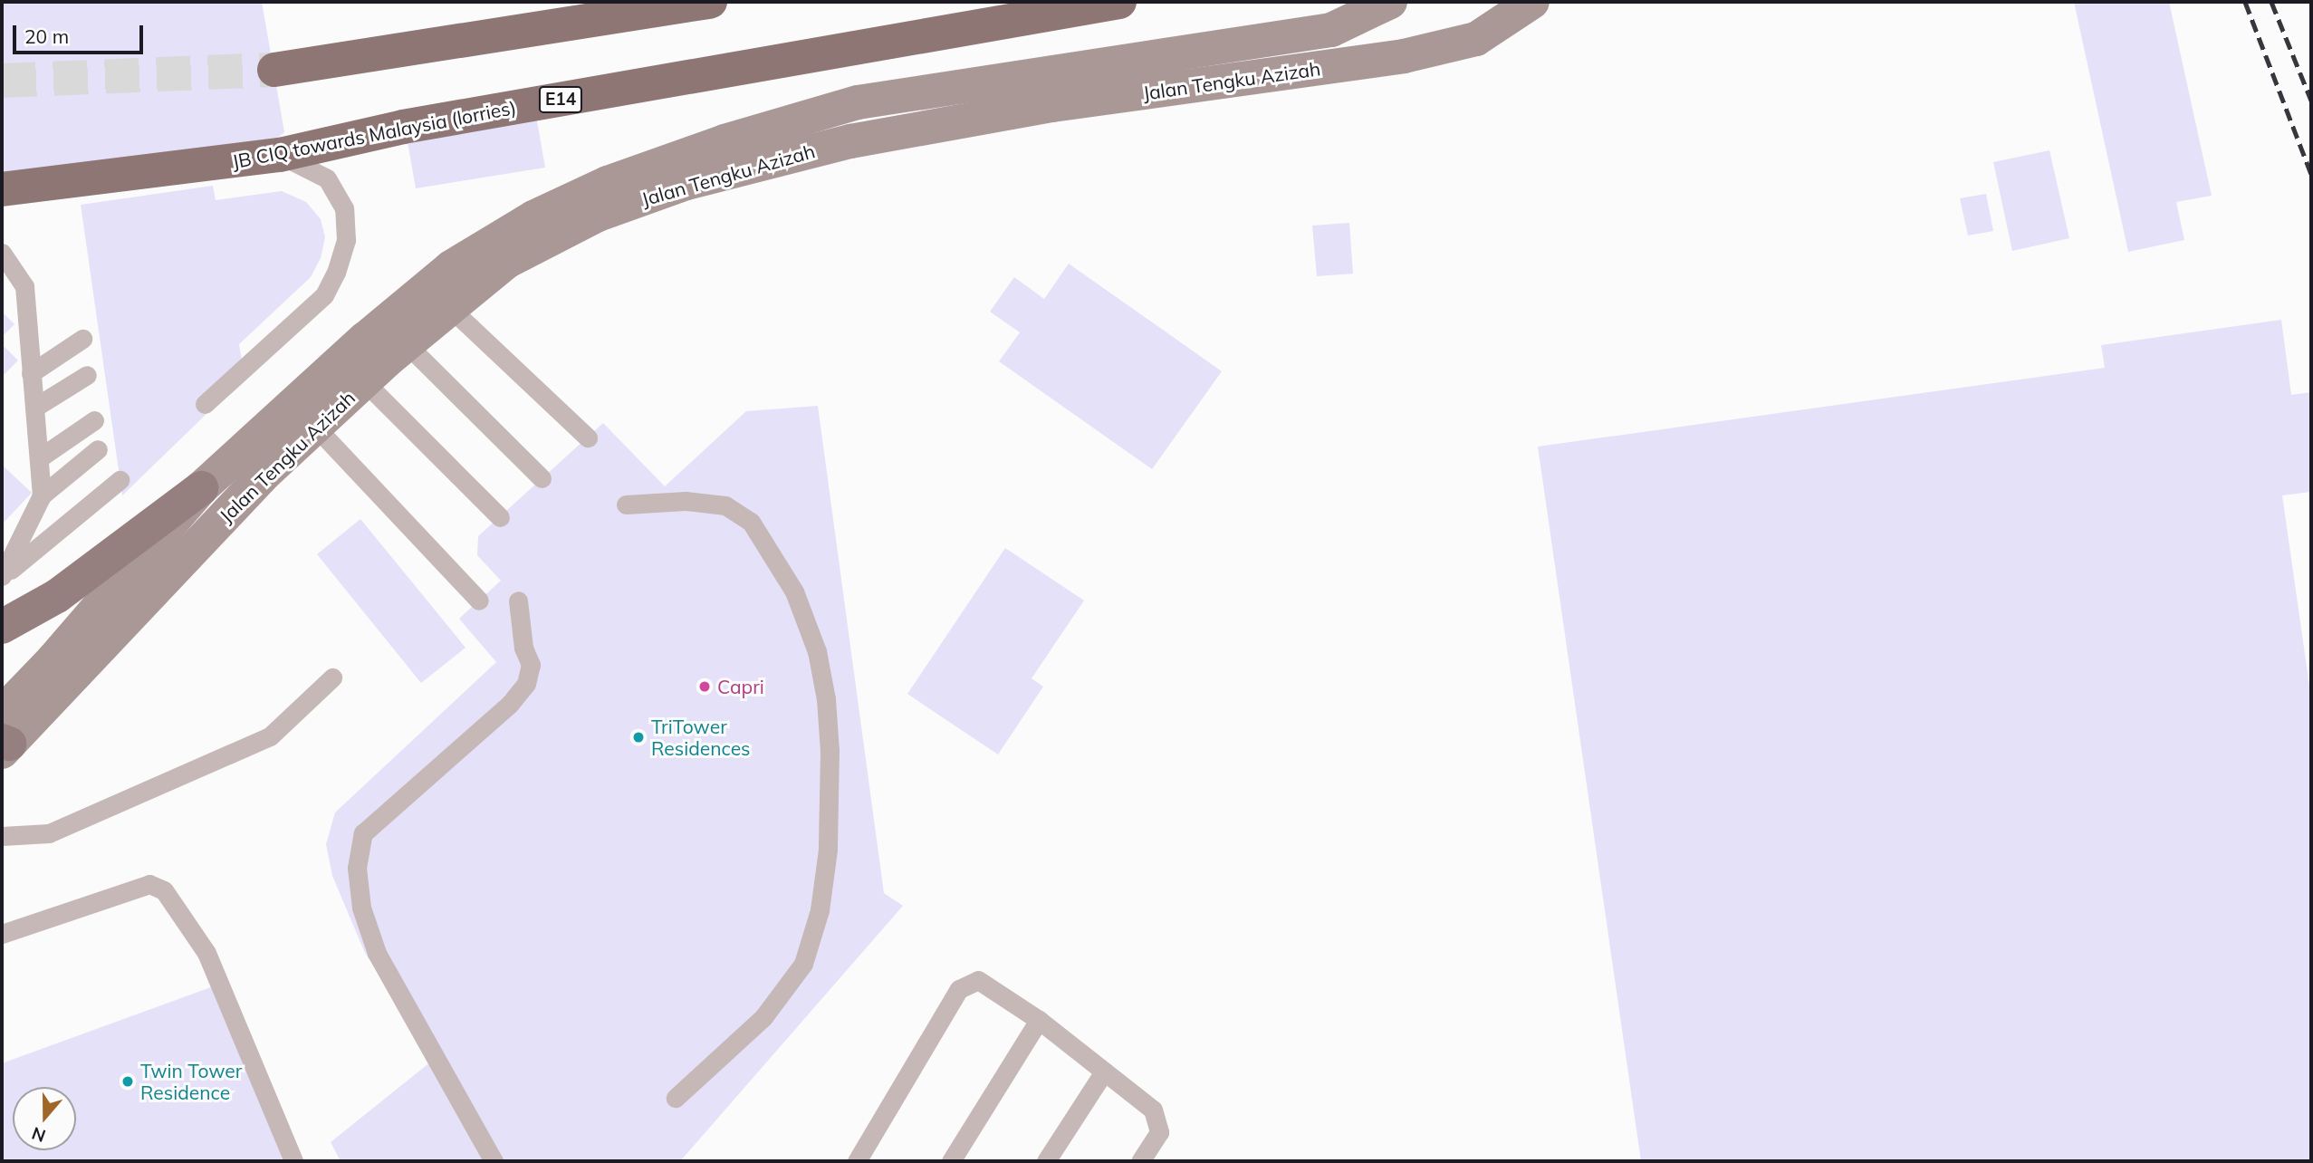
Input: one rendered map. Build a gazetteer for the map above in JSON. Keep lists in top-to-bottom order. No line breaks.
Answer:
{"streets":{"highway":["E14","JB CIQ towards Malaysia (lorries)"],"main road":["Jalan Tengku Azizah"]},"places":["Capri","TriTower Residences","Twin Tower Residence"],"scale_bar":"20 m","north":"bottom"}
